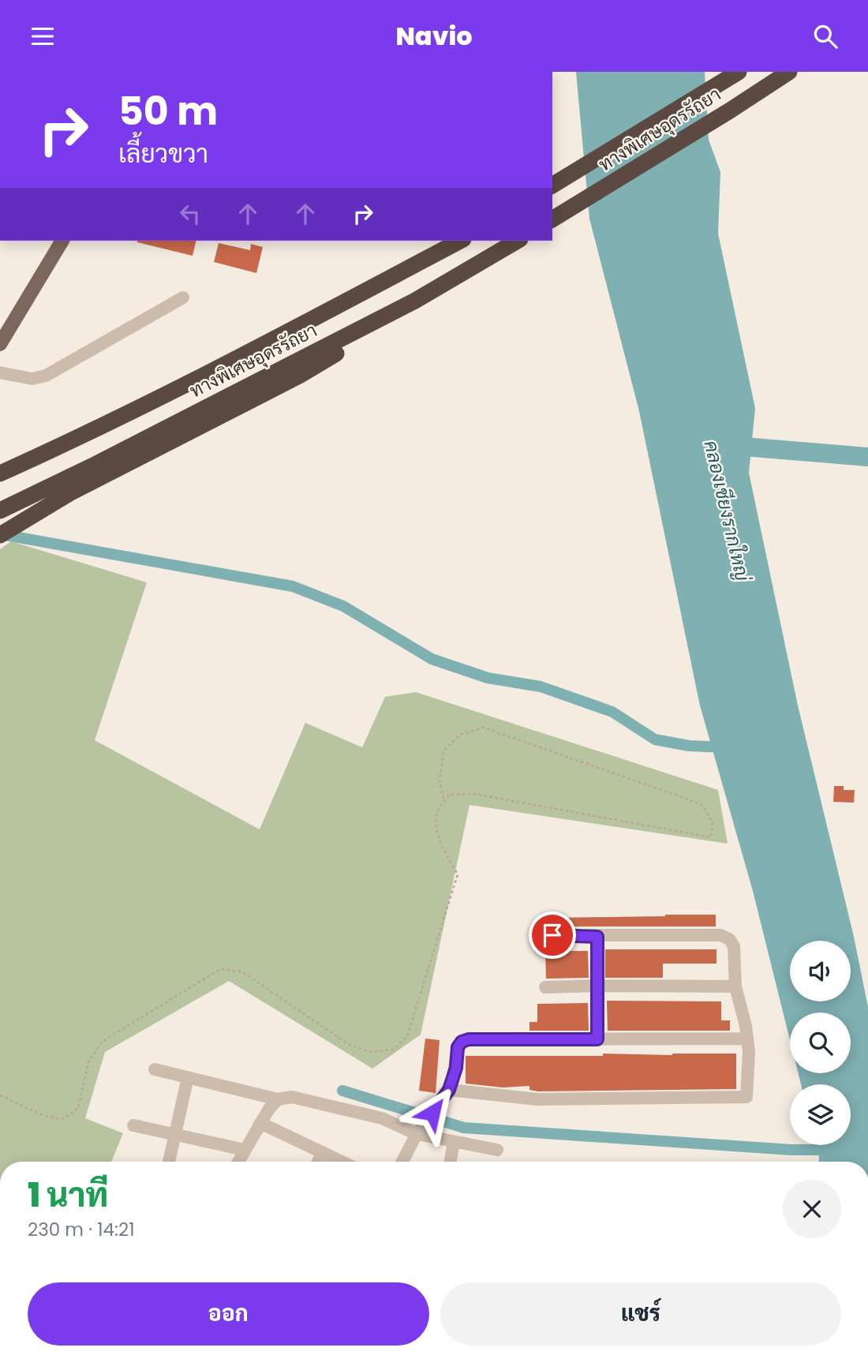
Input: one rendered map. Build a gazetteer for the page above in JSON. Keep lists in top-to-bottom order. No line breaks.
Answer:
{"streets":{"highway":["ทางพิเศษอุดรรัถยา"]},"water":["คลองเชียงรากใหญ่"],"page":{"header":"Navio","turn":["50 m","เลี้ยวขวา"],"heading":["1 นาที","230 m · 14:21"],"buttons":["ออก","แชร์"]}}
